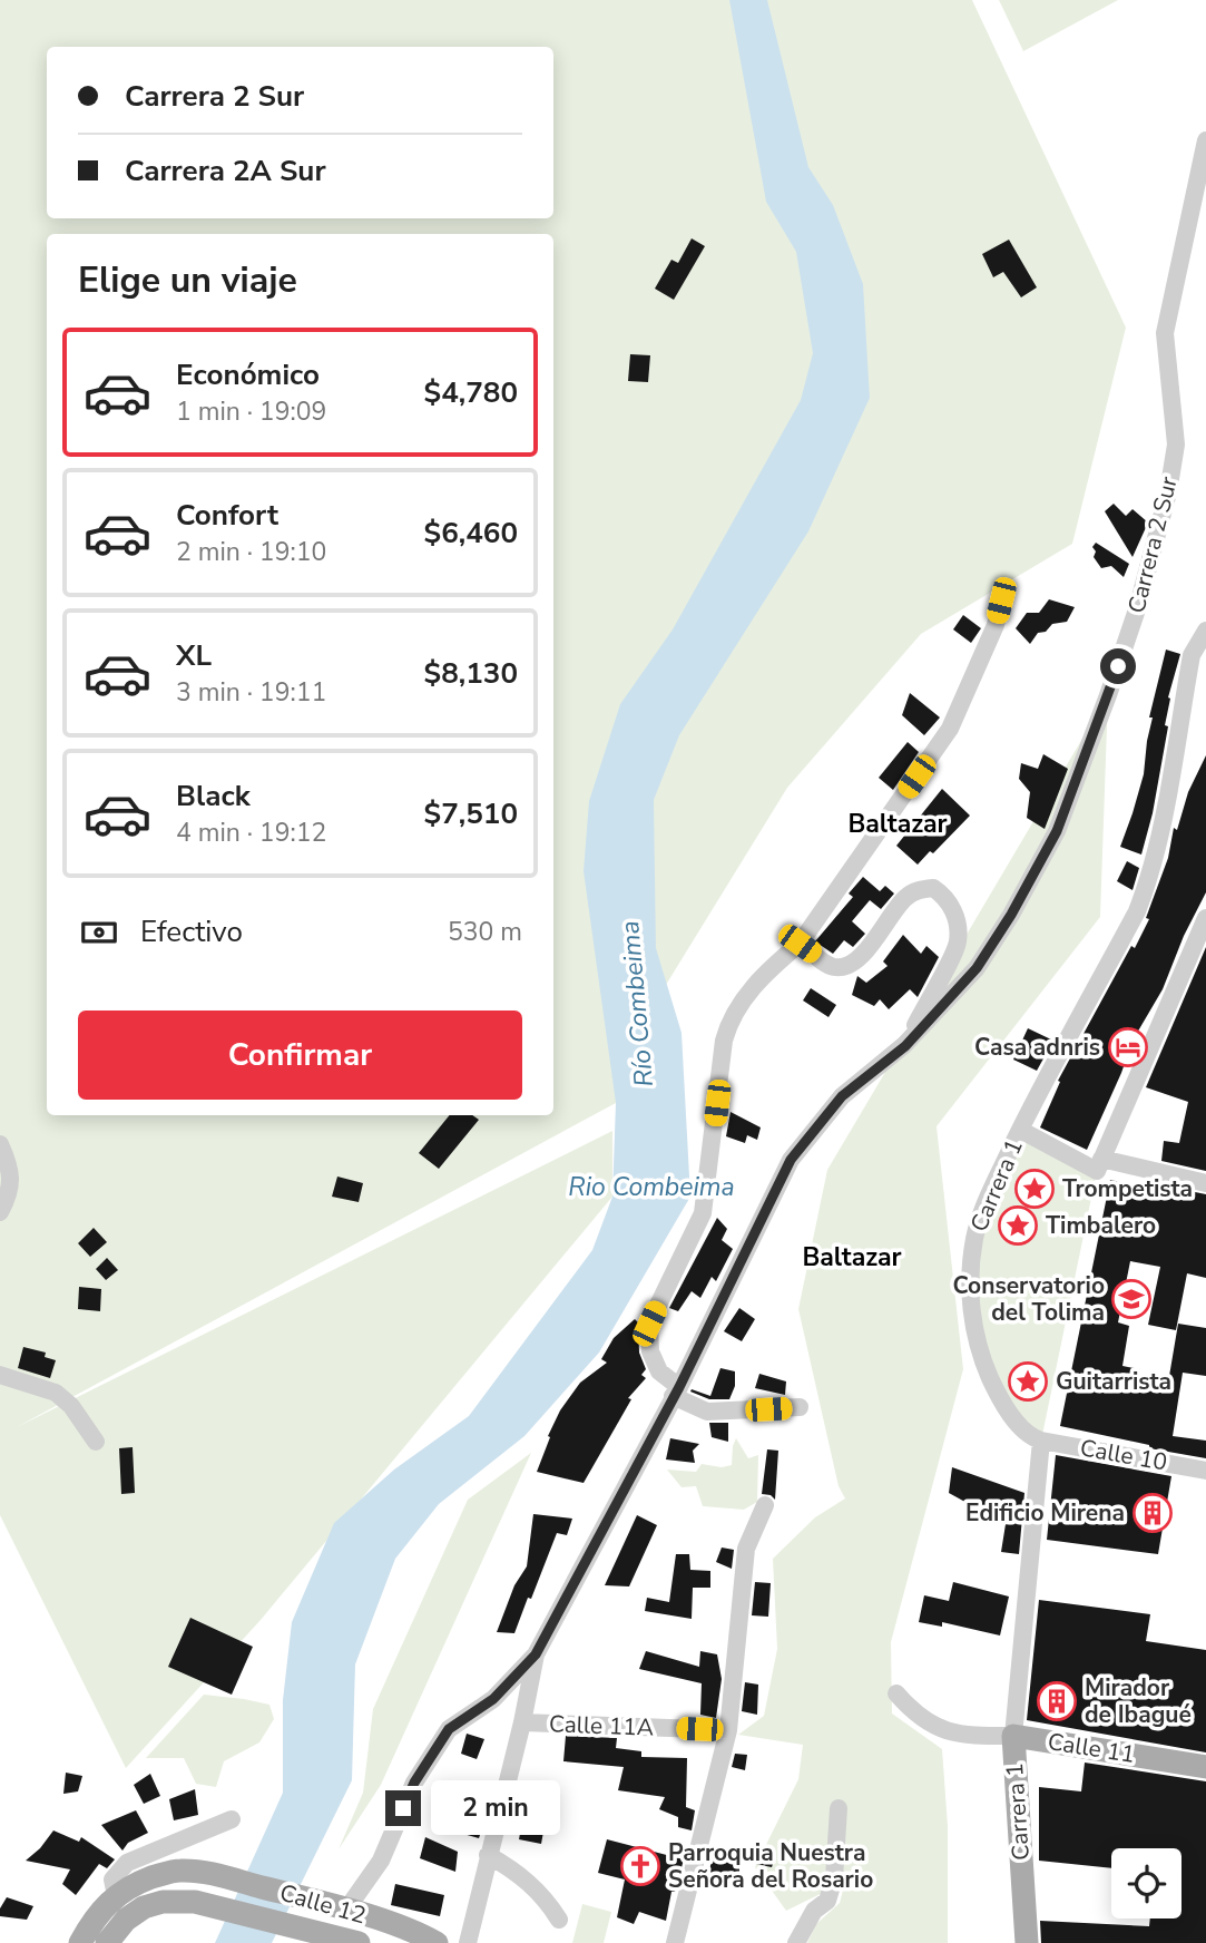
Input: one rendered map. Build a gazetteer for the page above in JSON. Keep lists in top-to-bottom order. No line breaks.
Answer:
{"streets":{"main road":["Carrera 1","Calle 11","Calle 12"],"street":["Carrera 2 Sur","Calle 10","Calle 11A"]},"crossings":[["Carrera 2 Sur","Calle 11A"],["Carrera 1","Calle 10"],["Carrera 1","Calle 11"]],"districts":["Baltazar","Baltazar"],"water":["Río Combeima","Rio Combeima"],"places":{"hotel":["Casa adnris"],"place":["Trompetista","Timbalero","Guitarrista"],"school or university":["Conservatorio del Tolima"],"building":["Edificio Mirena","Mirador de Ibagué"],"church":["Parroquia Nuestra Señora del Rosario"]},"page":{"banner":["Carrera 2 Sur","Carrera 2A Sur"],"heading":"Elige un viaje","list":[{"name":"Económico","note":"1 min · 19:09","value":"$4,780"},{"name":"Confort","note":"2 min · 19:10","value":"$6,460"},{"name":"XL","note":"3 min · 19:11","value":"$8,130"},{"name":"Black","note":"4 min · 19:12","value":"$7,510"}],"pay":["Efectivo","530 m"],"buttons":"Confirmar","bubble":"2 min"}}
